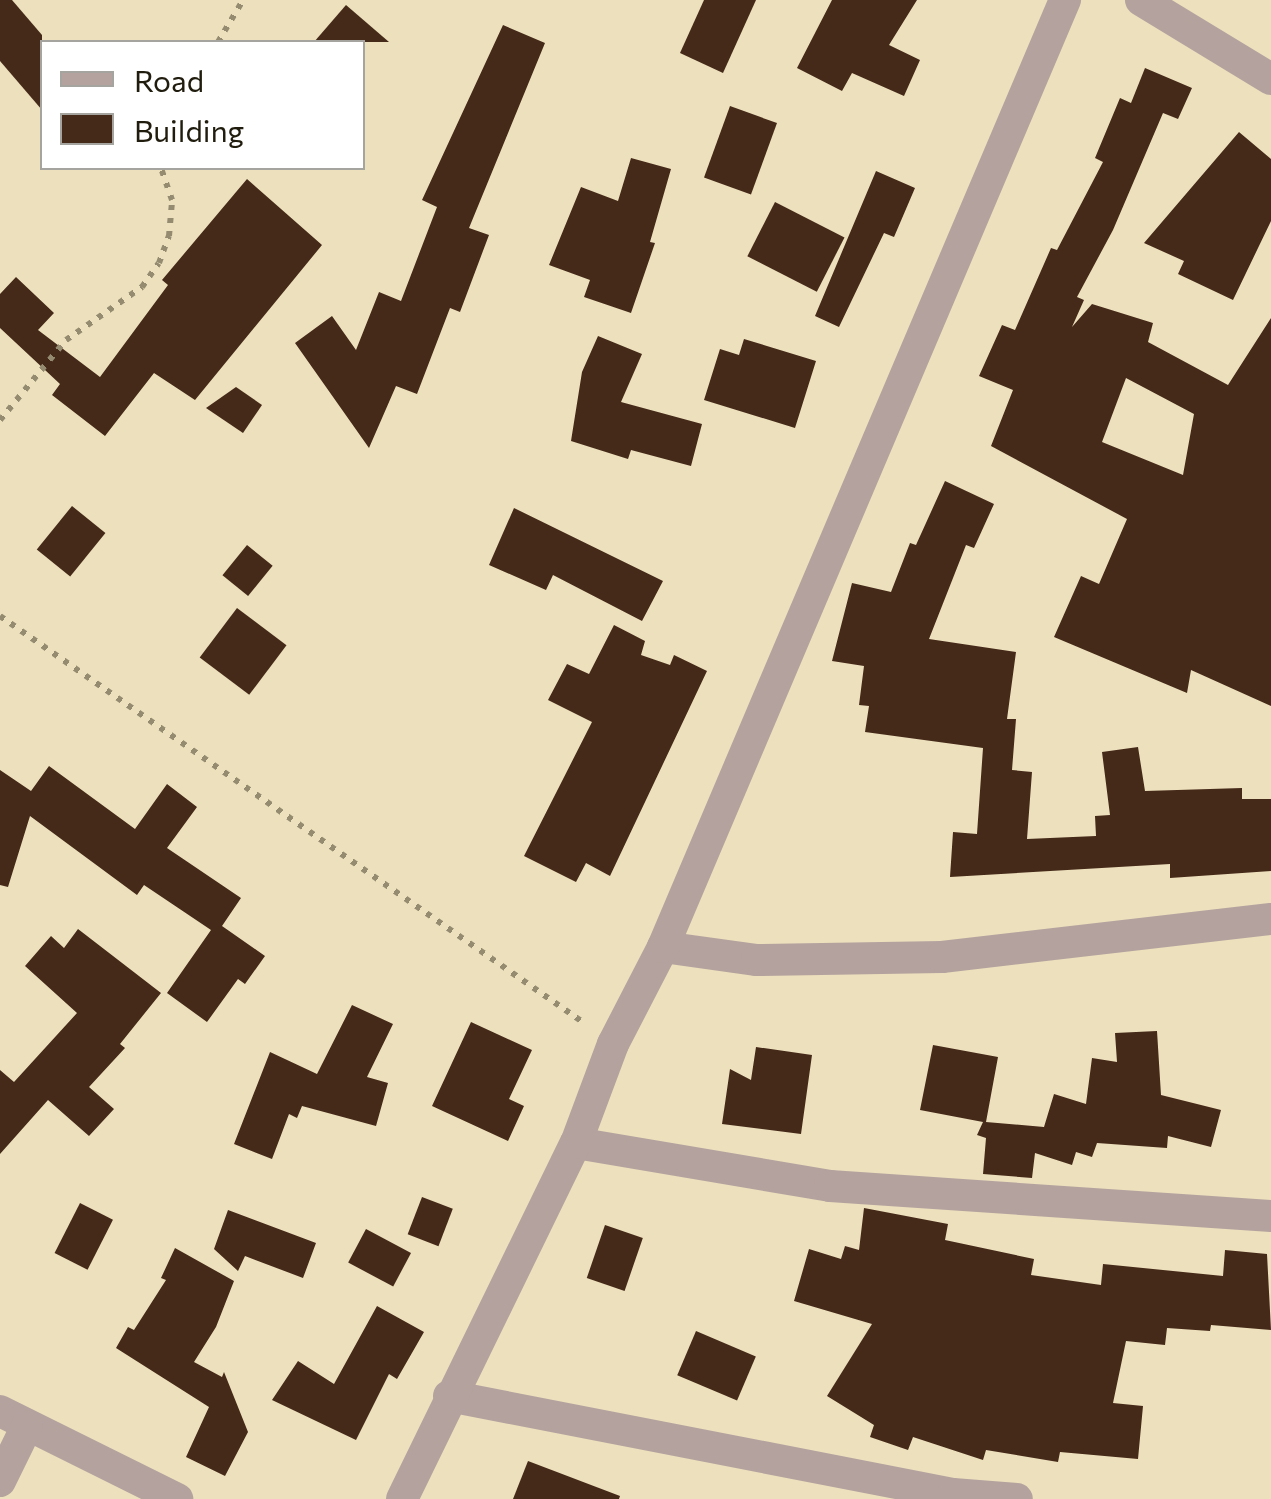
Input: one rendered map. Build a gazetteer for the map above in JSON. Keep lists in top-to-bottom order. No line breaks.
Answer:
{"legend":["Road","Building"]}
